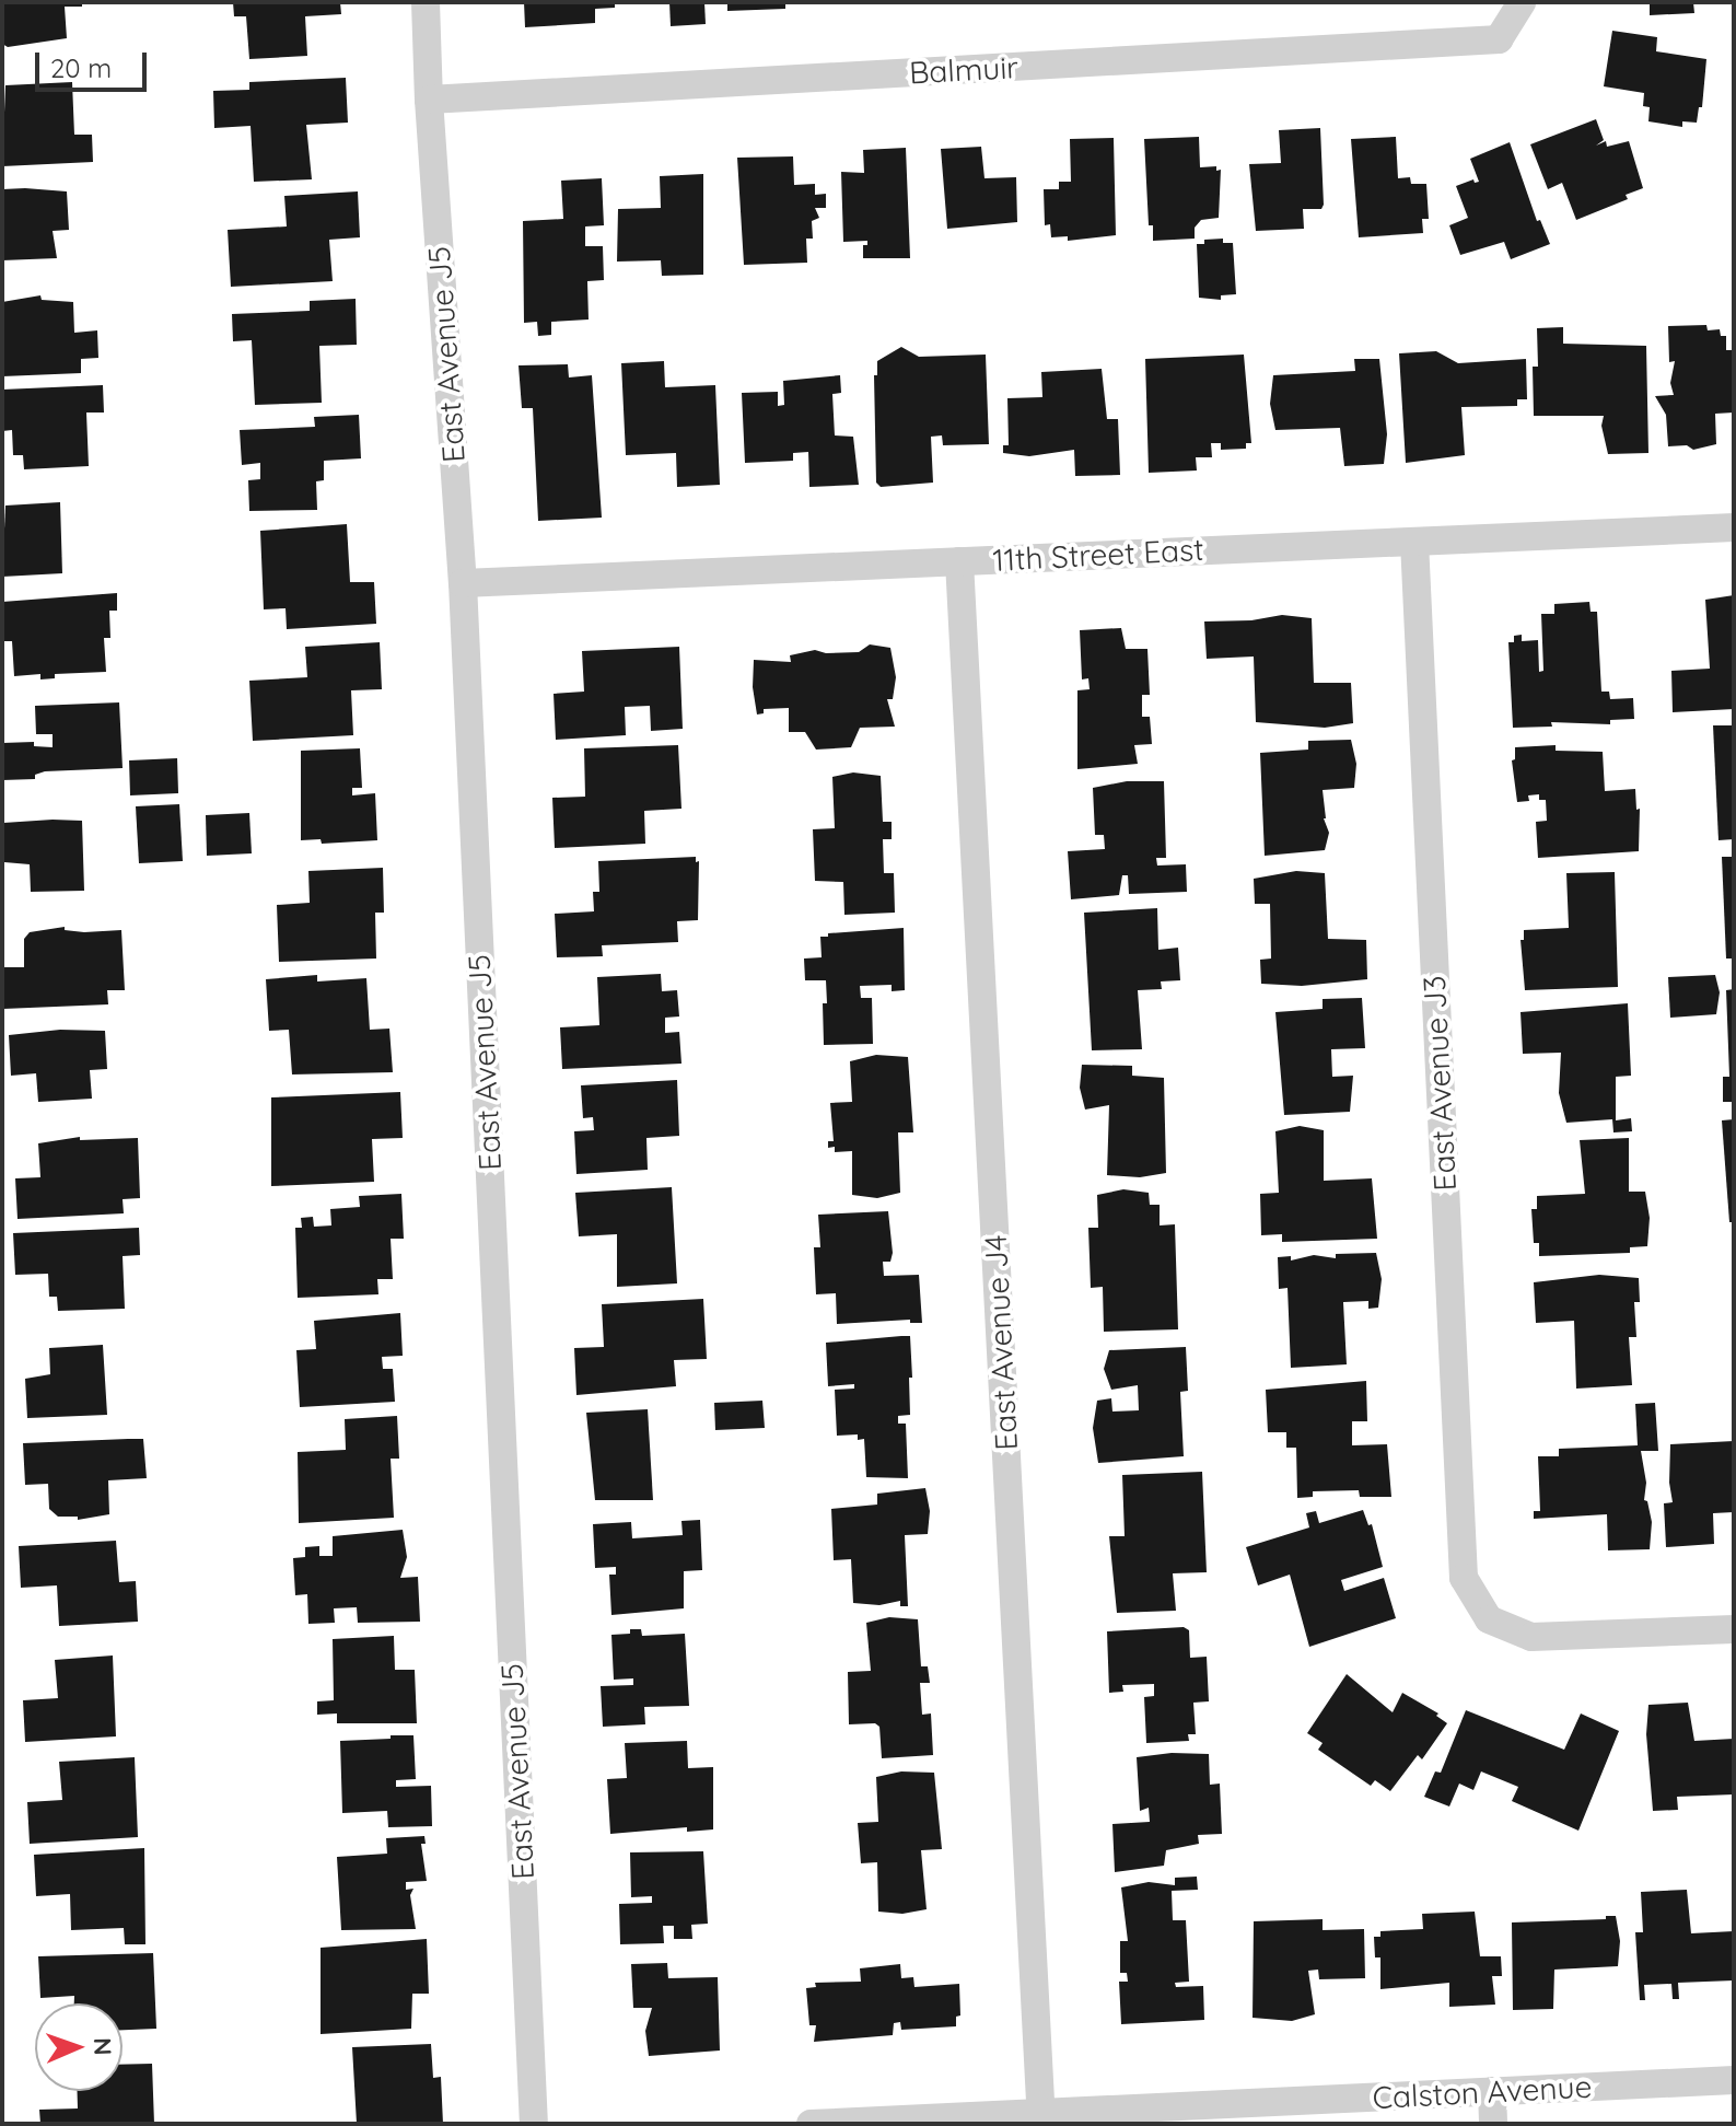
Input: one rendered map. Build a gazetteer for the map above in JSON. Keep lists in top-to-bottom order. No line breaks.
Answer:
{"streets":{"street":["Balmuir","East Avenue J5","11th Street East","East Avenue J3","East Avenue J4","Calston Avenue"]},"crossings":[["Balmuir","East Avenue J5"],["East Avenue J5","11th Street East"],["11th Street East","East Avenue J3"],["11th Street East","East Avenue J4"],["East Avenue J4","Calston Avenue"]],"scale_bar":"20 m","north":"right"}
